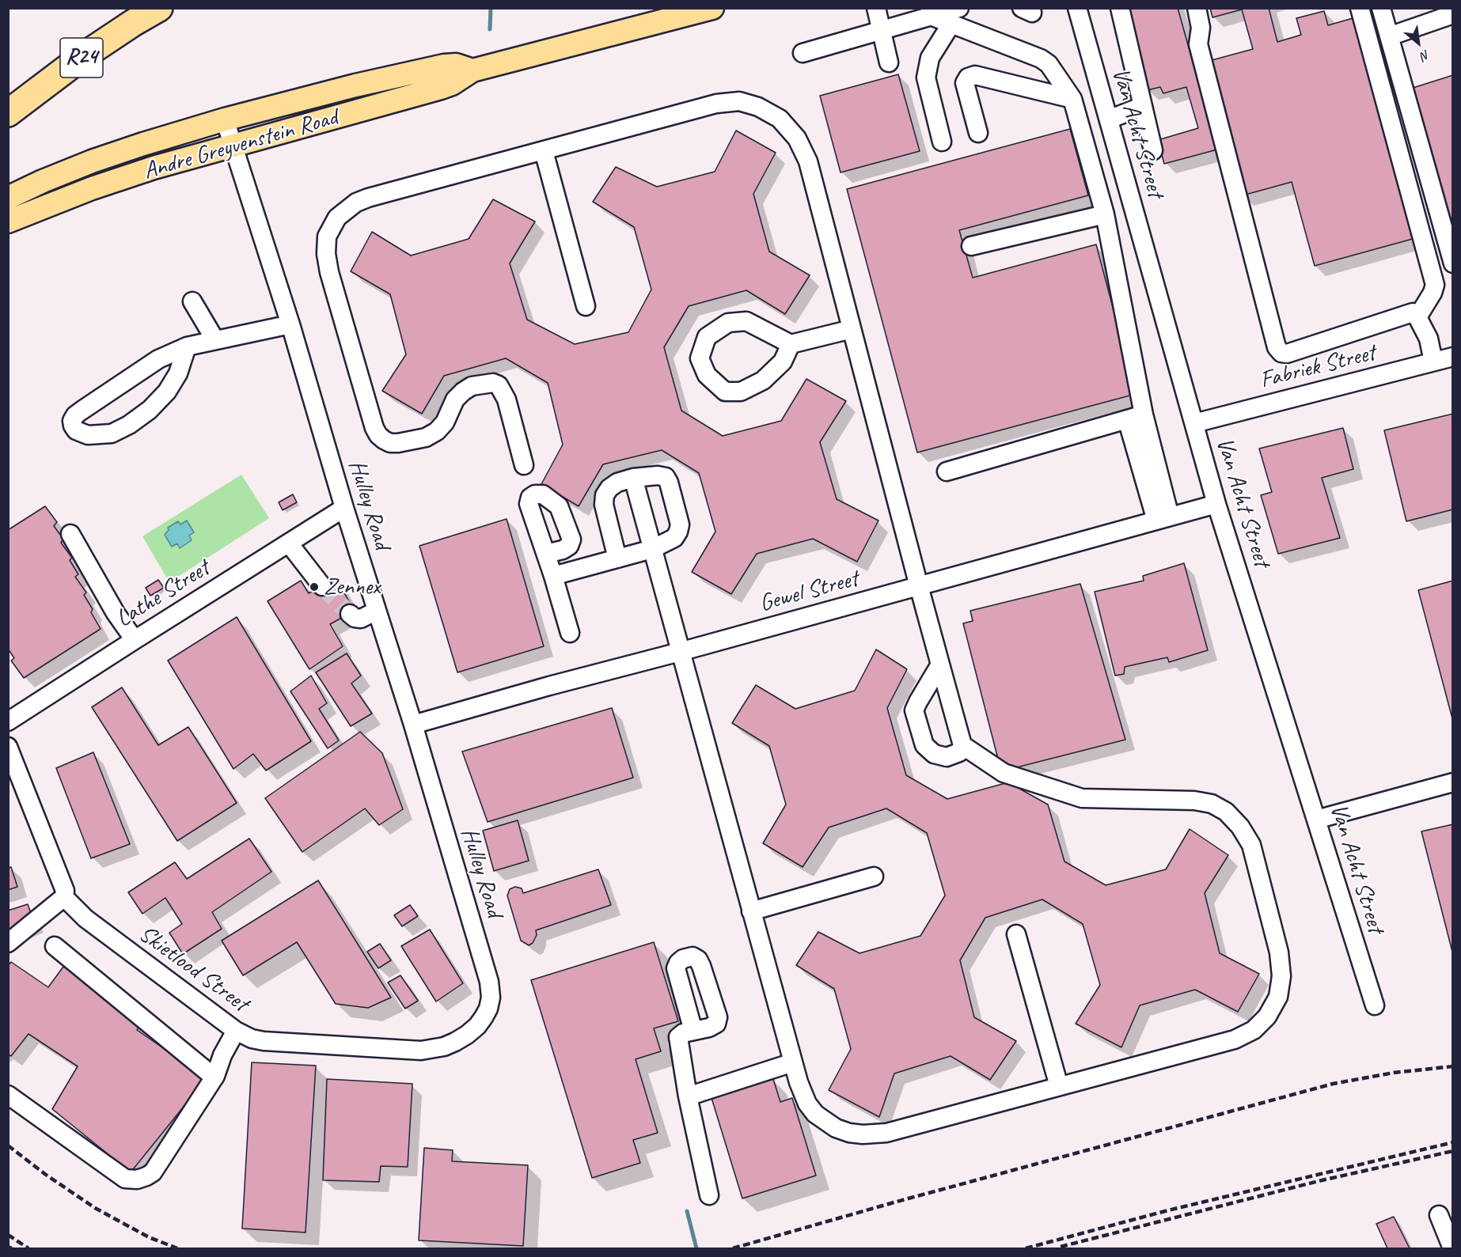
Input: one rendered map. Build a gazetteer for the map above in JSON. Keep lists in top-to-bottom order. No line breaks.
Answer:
{"streets":{"highway":["R24"],"main road":["Andre Greyvenstein Road"],"street":["Van Acht Street","Fabriek Street","Hulley Road","Gewel Street","Lathe Street","Skietlood Street"]},"crossings":[["Van Acht Street","Fabriek Street"],["Van Acht Street","Gewel Street"],["Andre Greyvenstein Road","Hulley Road"],["Hulley Road","Gewel Street"],["Hulley Road","Lathe Street"],["Hulley Road","Skietlood Street"]],"places":["Zennex"],"north":"bottom right"}
